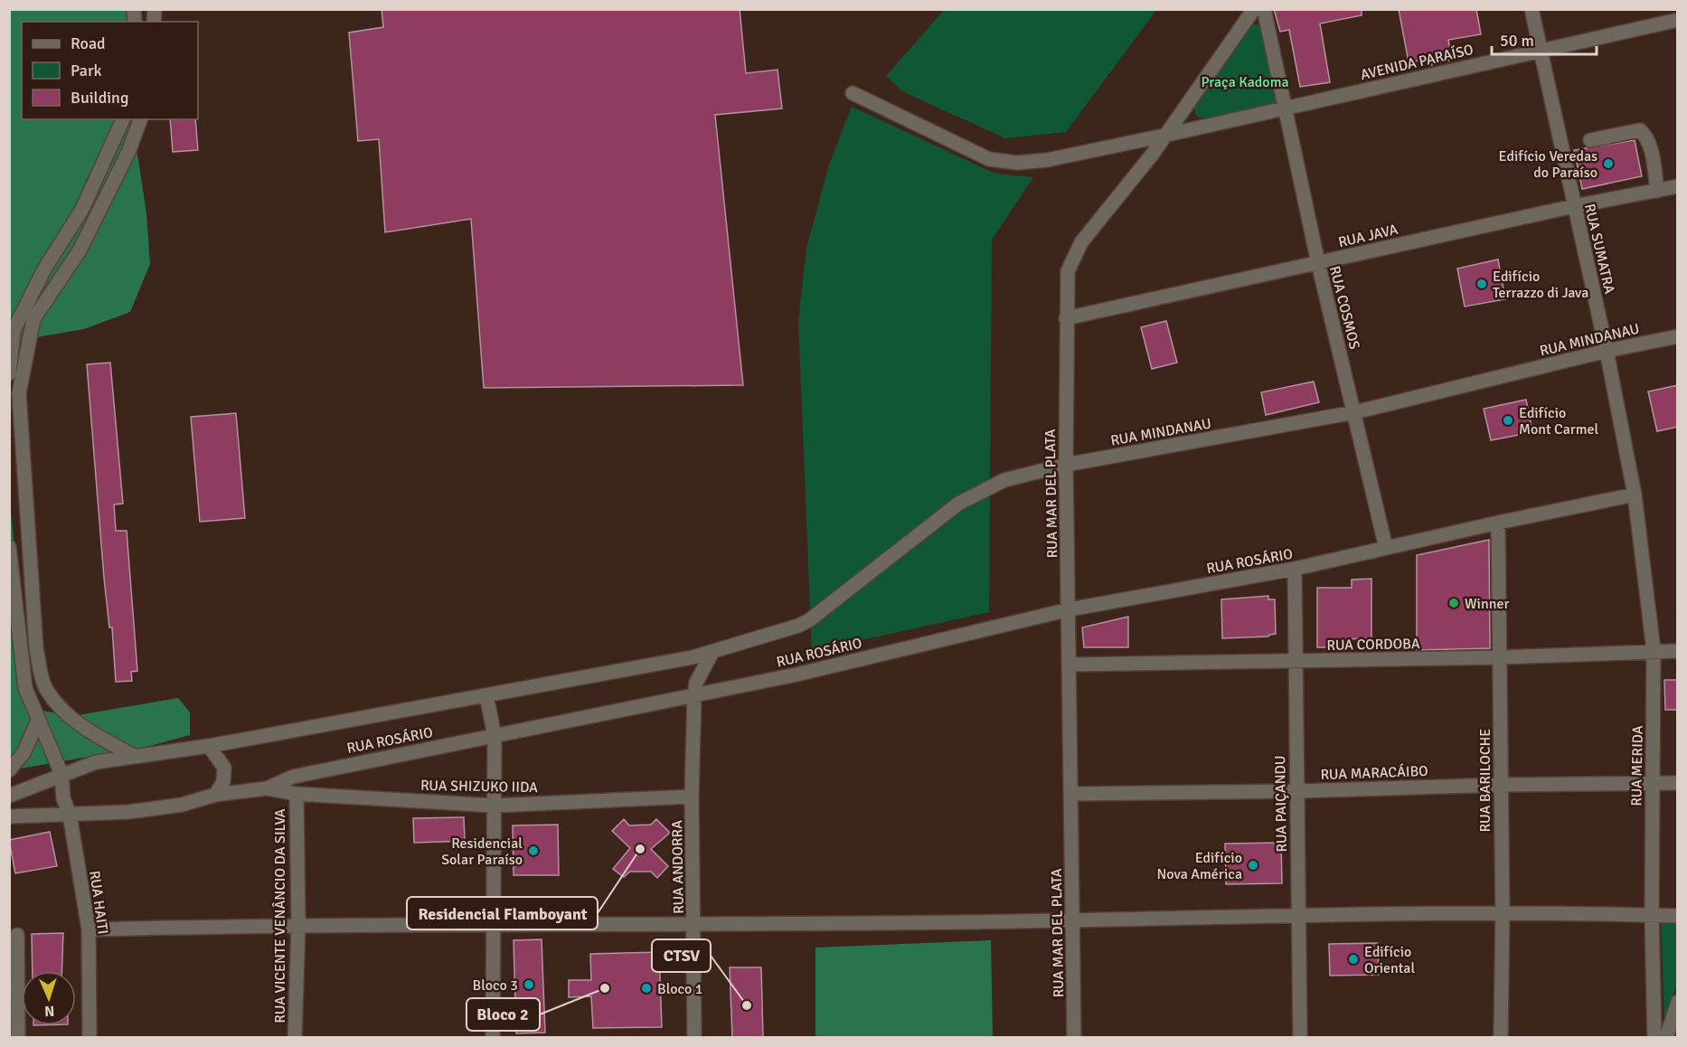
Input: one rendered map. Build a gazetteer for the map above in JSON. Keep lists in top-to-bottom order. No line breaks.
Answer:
{"streets":{"street":["AVENIDA PARAÍSO","RUA JAVA","RUA SUMATRA","RUA COSMOS","RUA MINDANAU","RUA MAR DEL PLATA","RUA ROSÁRIO","RUA CORDOBA","RUA MERIDA","RUA MARACÁIBO","RUA BARILOCHE","RUA SHIZUKO IIDA","RUA PAIÇANDU","RUA ANDORRA","RUA HAITI","RUA VICENTE VENÂNCIO DA SILVA"]},"crossings":[["AVENIDA PARAÍSO","RUA SUMATRA"],["AVENIDA PARAÍSO","RUA COSMOS"],["AVENIDA PARAÍSO","RUA MAR DEL PLATA"],["RUA JAVA","RUA SUMATRA"],["RUA JAVA","RUA COSMOS"],["RUA JAVA","RUA MAR DEL PLATA"],["RUA SUMATRA","RUA MINDANAU"],["RUA SUMATRA","RUA ROSÁRIO"],["RUA SUMATRA","RUA MERIDA"],["RUA COSMOS","RUA MINDANAU"],["RUA COSMOS","RUA ROSÁRIO"],["RUA MINDANAU","RUA MAR DEL PLATA"],["RUA MINDANAU","RUA ANDORRA"],["RUA MAR DEL PLATA","RUA ROSÁRIO"],["RUA MAR DEL PLATA","RUA CORDOBA"],["RUA MAR DEL PLATA","RUA MARACÁIBO"],["RUA ROSÁRIO","RUA MERIDA"],["RUA ROSÁRIO","RUA BARILOCHE"],["RUA ROSÁRIO","RUA SHIZUKO IIDA"],["RUA ROSÁRIO","RUA PAIÇANDU"],["RUA ROSÁRIO","RUA ANDORRA"],["RUA ROSÁRIO","RUA HAITI"],["RUA CORDOBA","RUA MERIDA"],["RUA CORDOBA","RUA BARILOCHE"],["RUA CORDOBA","RUA PAIÇANDU"],["RUA MERIDA","RUA MARACÁIBO"],["RUA MARACÁIBO","RUA BARILOCHE"],["RUA MARACÁIBO","RUA PAIÇANDU"],["RUA SHIZUKO IIDA","RUA ANDORRA"],["RUA SHIZUKO IIDA","RUA VICENTE VENÂNCIO DA SILVA"]],"parks":["Praça Kadoma"],"places":["Edifício Veredas do Paraíso","Edifício Terrazzo di Java","Edifício Mont Carmel","Winner","Residencial Flamboyant","Residencial Solar Paraíso","Edifício Nova América","Edifício Oriental","Bloco 3","Bloco 2","Bloco 1","CTSV"],"legend":["Road","Park","Building"],"scale_bar":"50 m","north":"bottom"}
